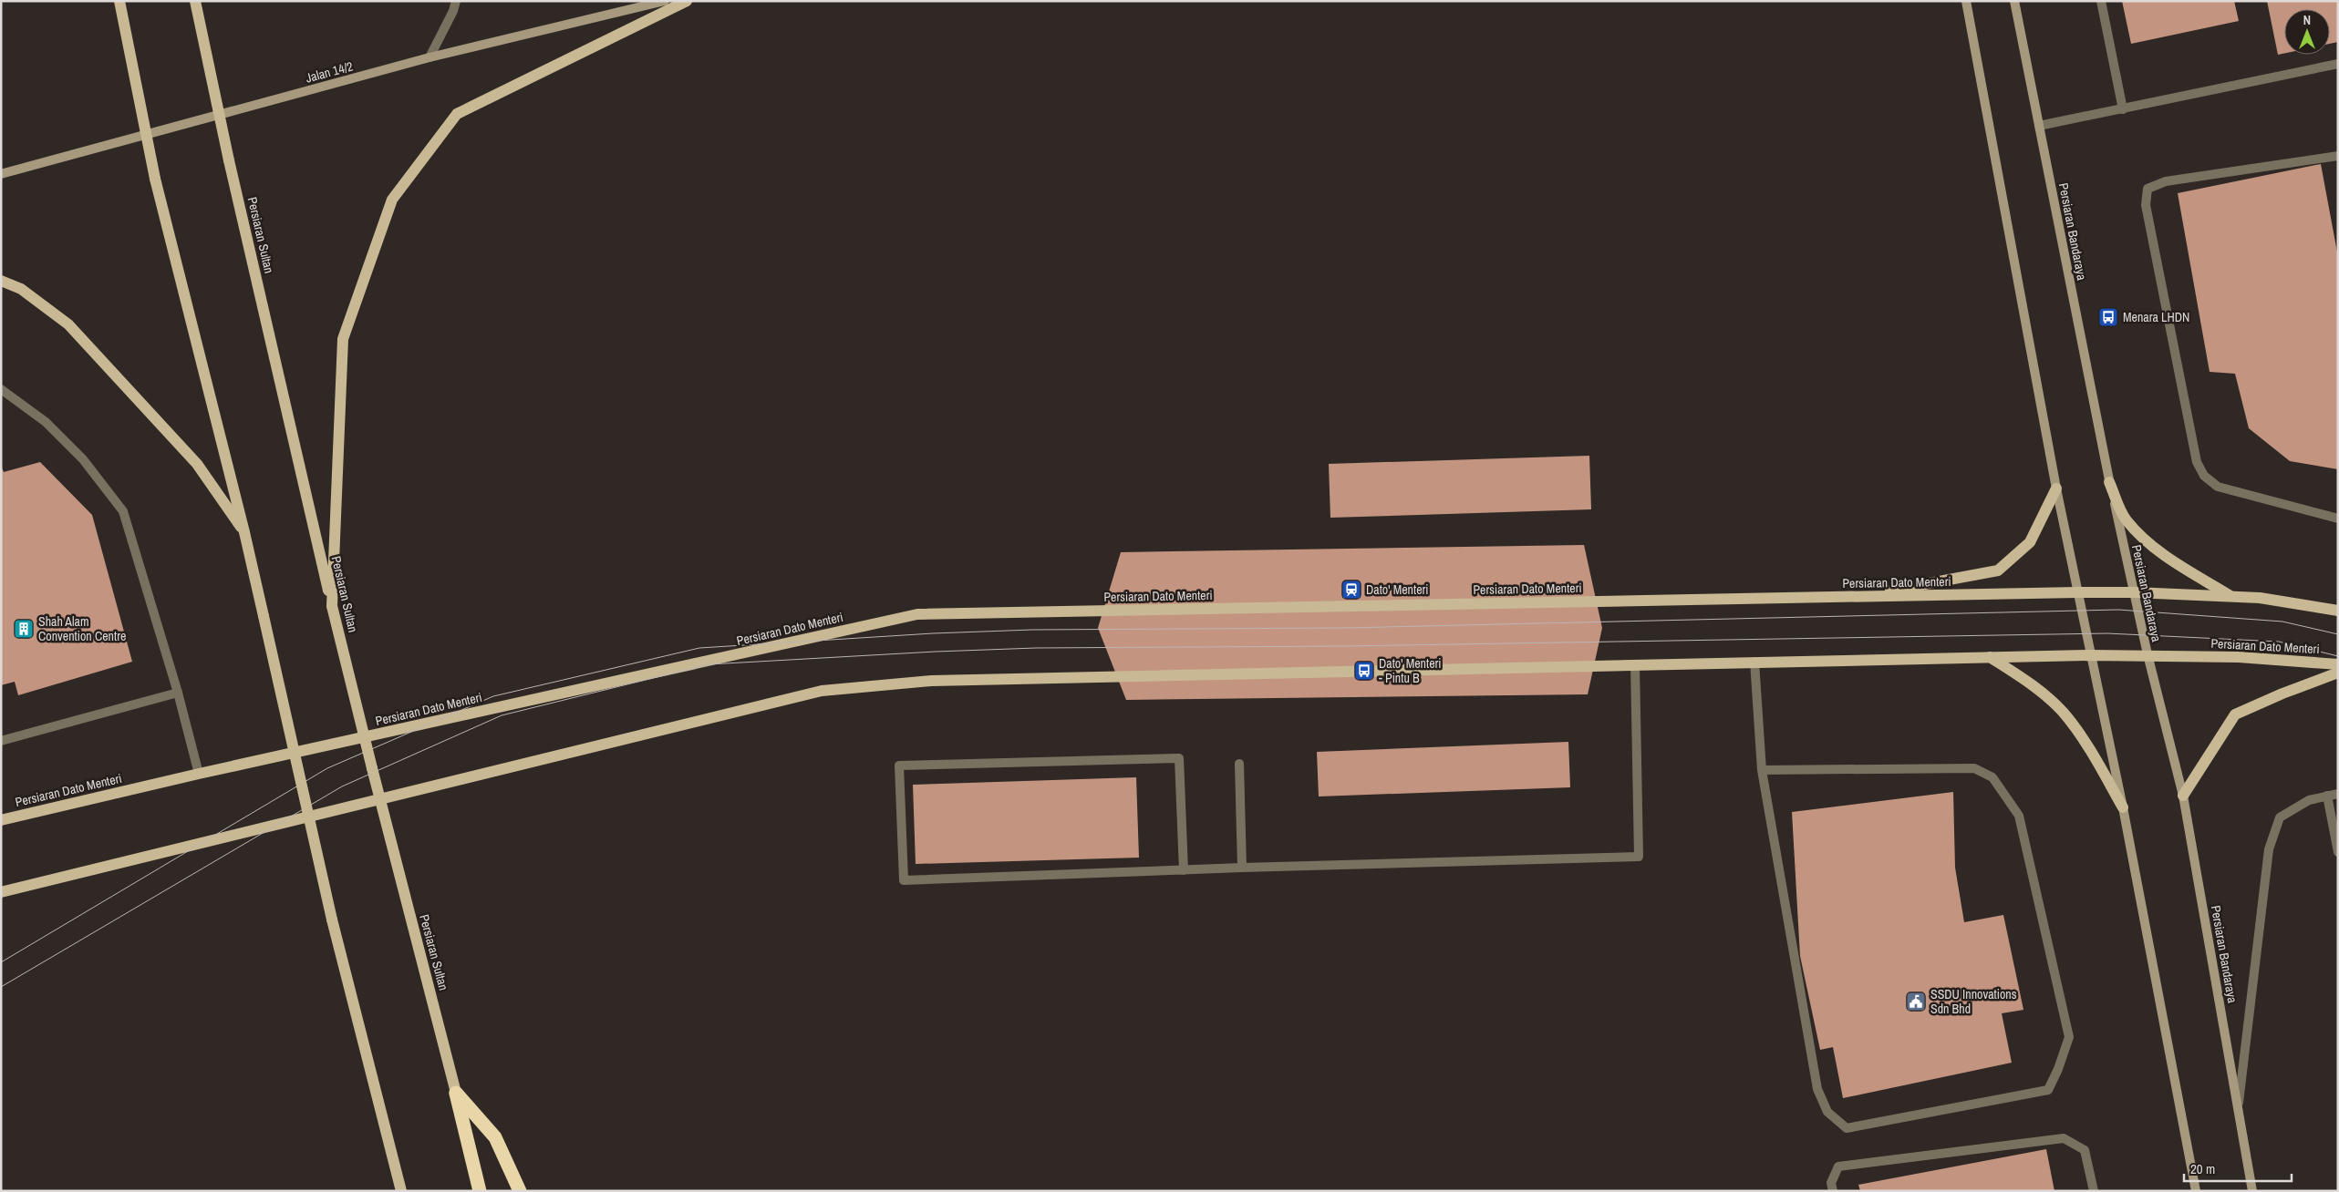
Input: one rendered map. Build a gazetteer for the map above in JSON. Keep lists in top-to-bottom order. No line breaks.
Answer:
{"streets":{"highway":["Persiaran Sultan"],"main road":["Jalan 14/2","Persiaran Bandaraya","Persiaran Dato Menteri"]},"crossings":[["Persiaran Bandaraya","Persiaran Dato Menteri"]],"places":{"bus stop":["Menara LHDN","Dato' Menteri - Pintu B"],"station":["Dato' Menteri"],"building":["Shah Alam Convention Centre"],"public building":["SSDU Innovations Sdn Bhd"]},"scale_bar":"20 m","north":"top"}
